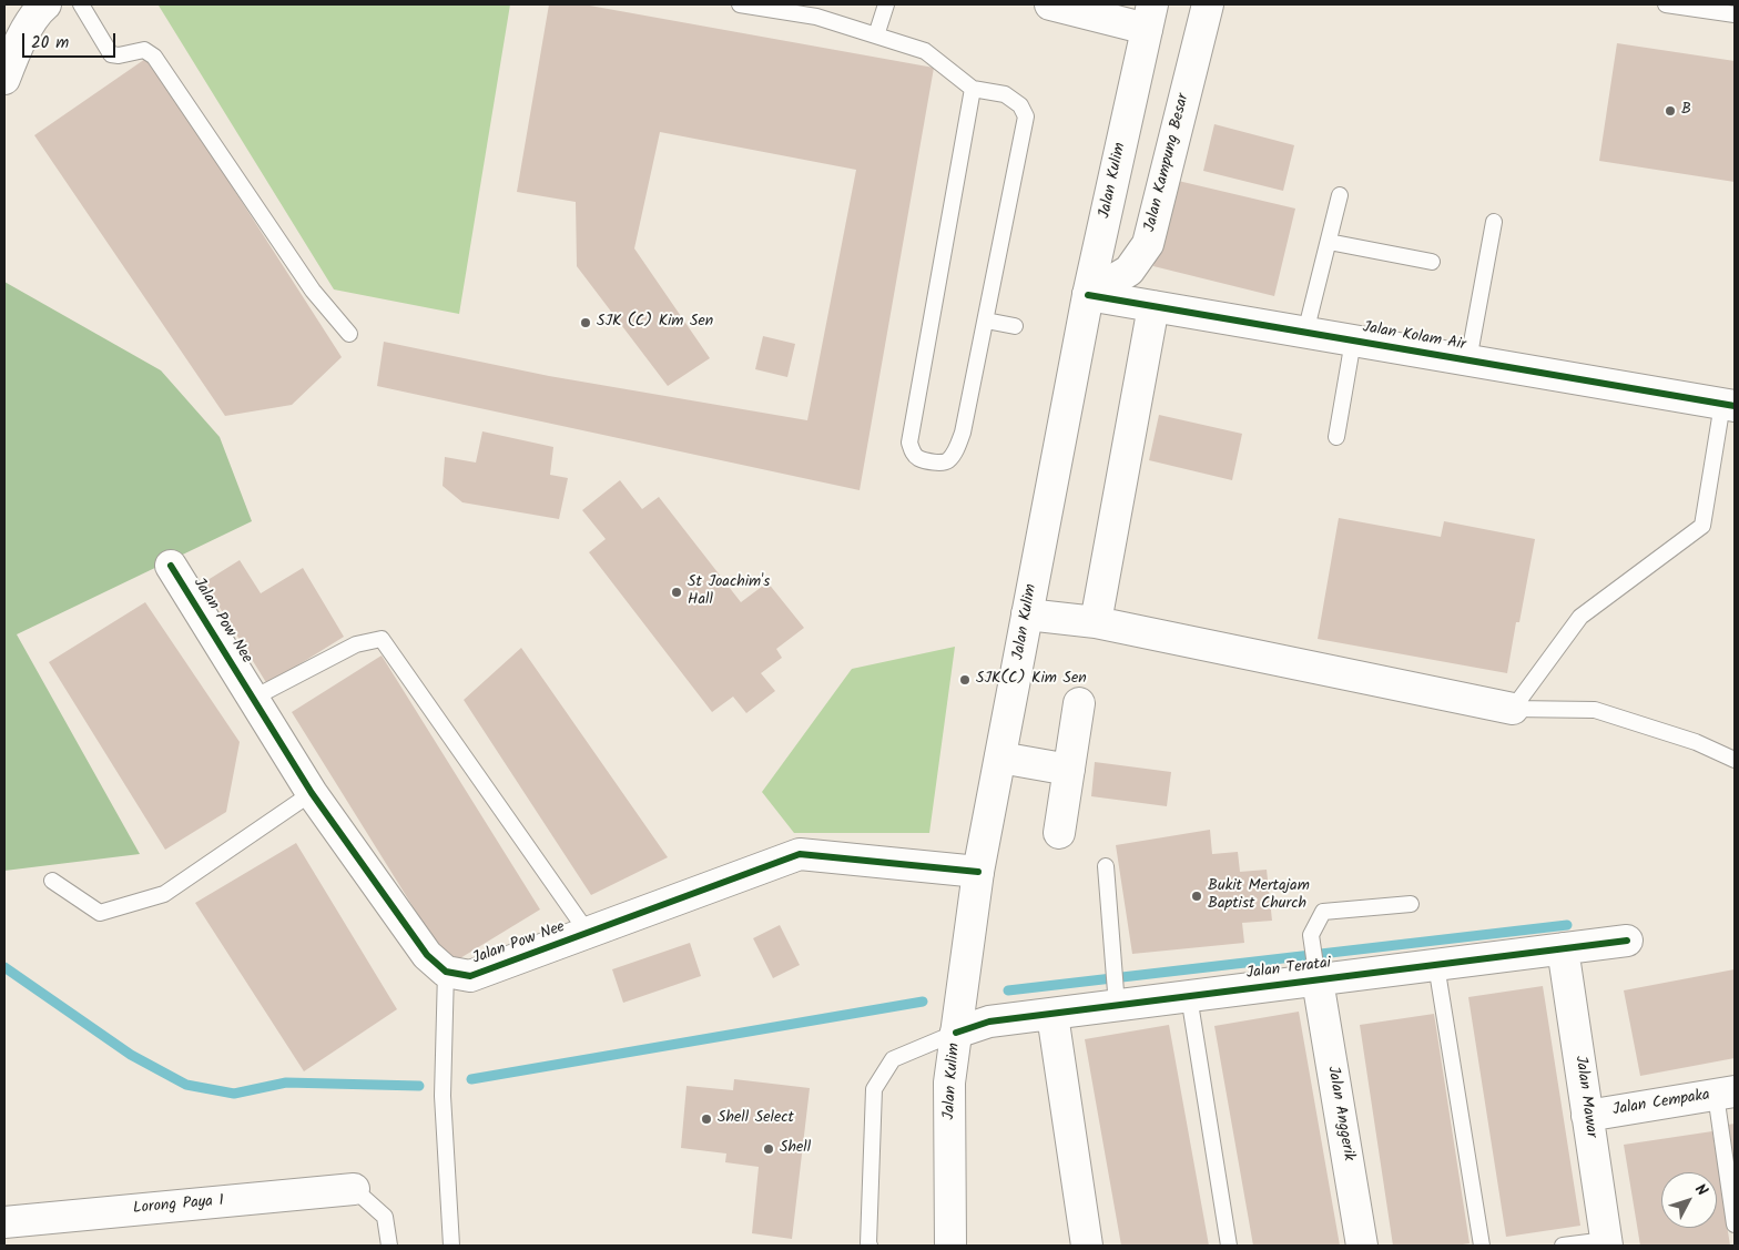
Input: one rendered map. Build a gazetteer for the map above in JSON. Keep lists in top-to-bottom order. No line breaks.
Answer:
{"streets":{"street":["Jalan Kampung Besar","Jalan Kulim","Jalan Kolam Air","Jalan Pow Nee","Jalan Teratai","Jalan Mawar","Jalan Cempaka","Jalan Anggerik","Lorong Paya 1"]},"crossings":[["Jalan Kampung Besar","Jalan Kulim"],["Jalan Kampung Besar","Jalan Kolam Air"],["Jalan Kulim","Jalan Kolam Air"],["Jalan Kulim","Jalan Pow Nee"],["Jalan Kulim","Jalan Teratai"],["Jalan Teratai","Jalan Mawar"],["Jalan Teratai","Jalan Anggerik"],["Jalan Mawar","Jalan Cempaka"]],"places":["B","SJK (C) Kim Sen","St Joachim's Hall","SJK(C) Kim Sen","Bukit Mertajam Baptist Church","Shell Select","Shell"],"scale_bar":"20 m","north":"top right"}
